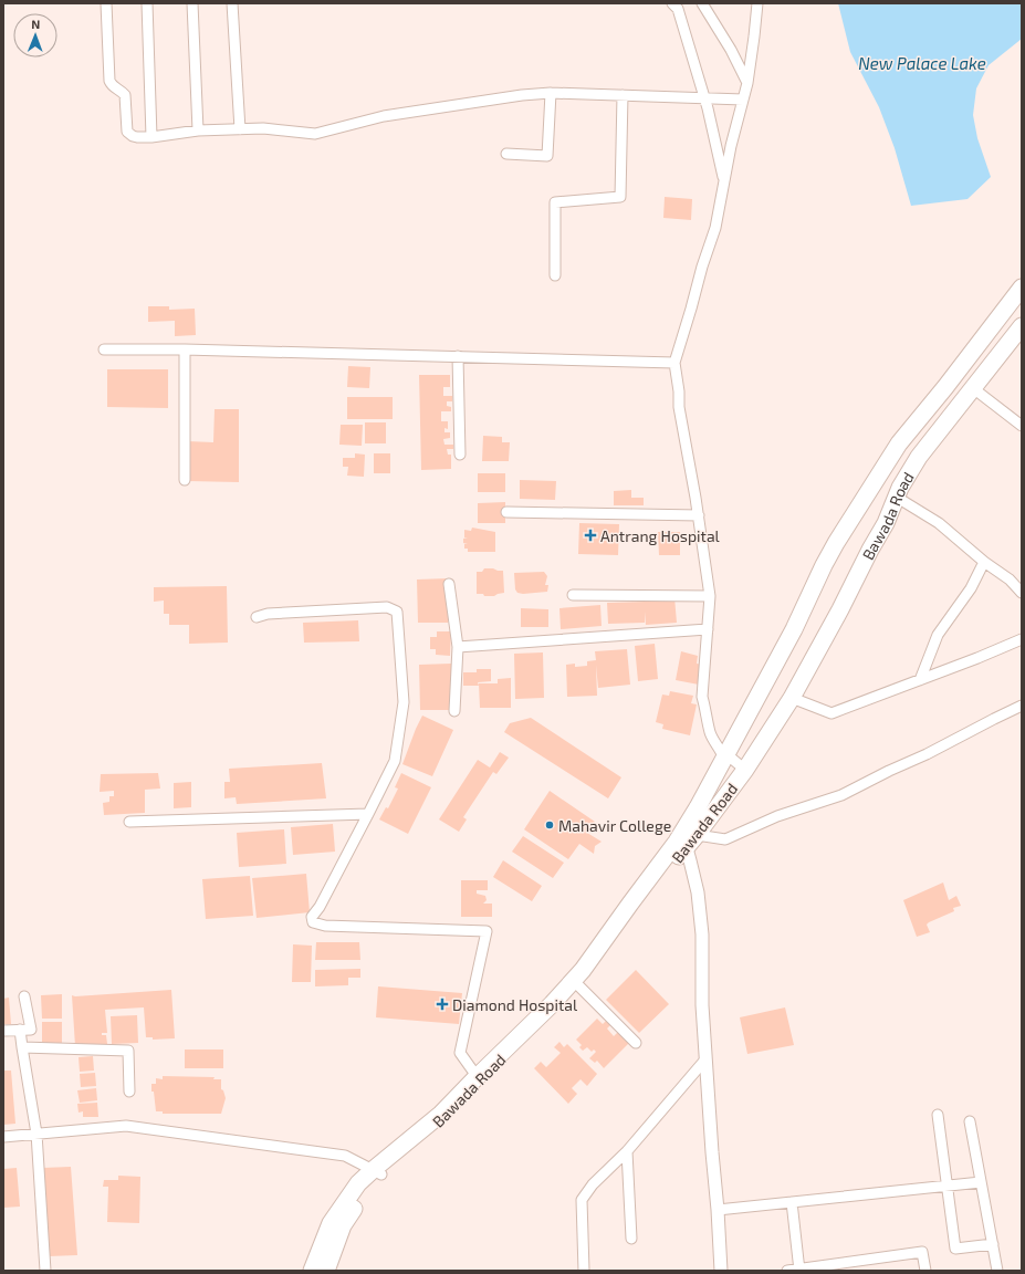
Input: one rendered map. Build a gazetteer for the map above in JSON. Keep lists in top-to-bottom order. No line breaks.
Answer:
{"streets":{"main road":["Bawada Road"]},"water":["New Palace Lake"],"places":{"health":["Antrang Hospital","Diamond Hospital"],"other":["Mahavir College"]},"north":"top"}
